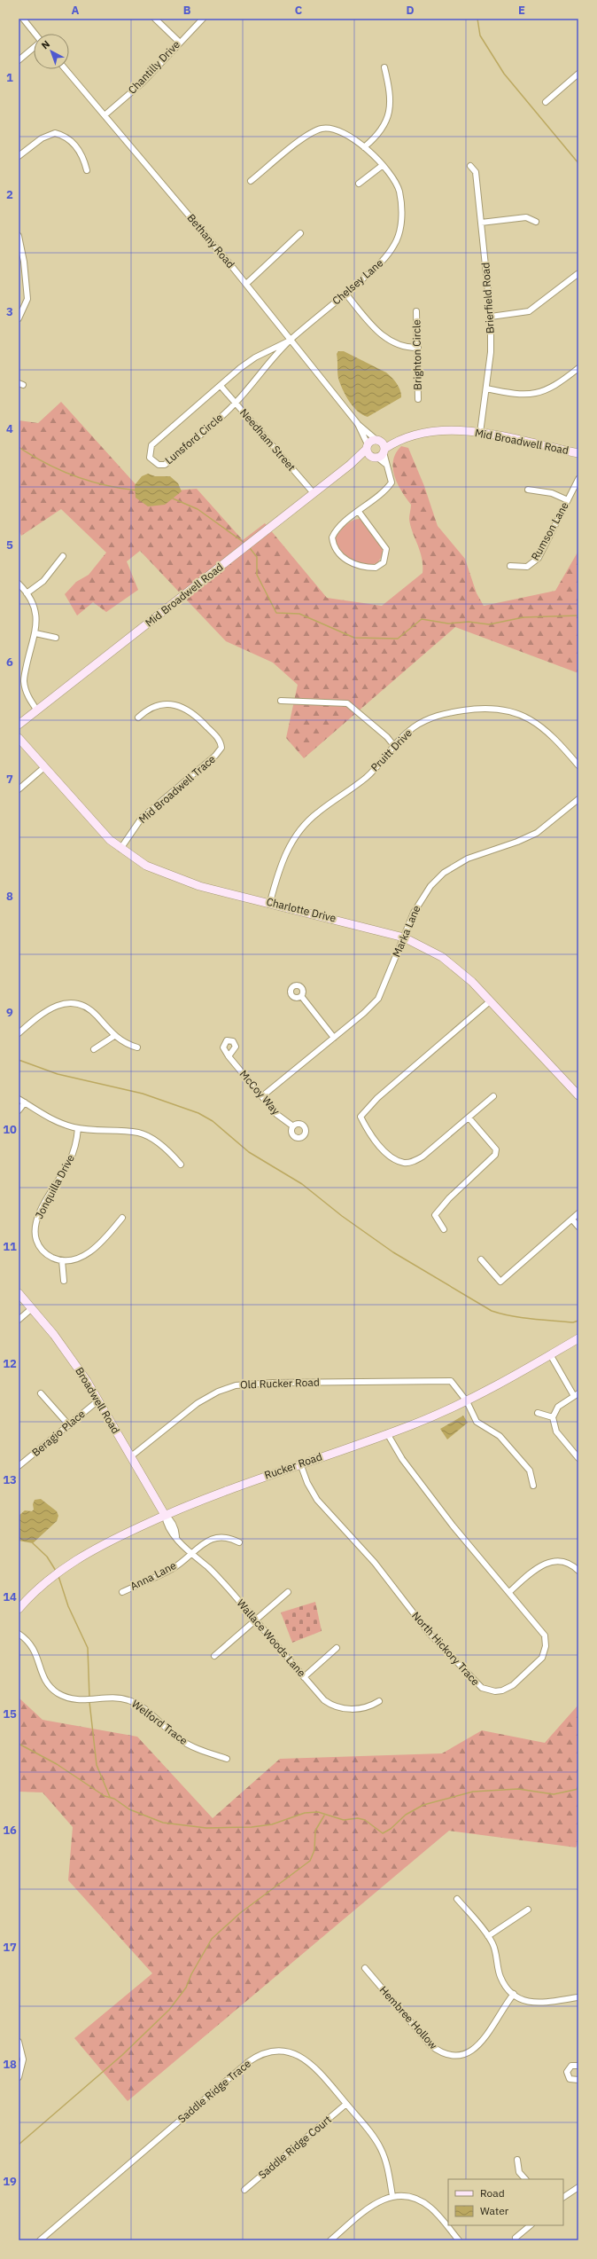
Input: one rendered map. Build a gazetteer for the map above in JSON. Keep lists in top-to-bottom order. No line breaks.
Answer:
{"streets":{"street":["Chantilly Drive","Bethany Road","Chelsey Lane","Brierfield Road","Brighton Circle","Lunsford Circle","Needham Street","Mid Broadwell Road","Rumson Lane","Pruitt Drive","Mid Broadwell Trace","Charlotte Drive","Marka Lane","McCoy Way","Jonquilla Drive","Old Rucker Road","Broadwell Road","Beragio Place","Rucker Road","Anna Lane","Wallace Woods Lane","North Hickory Trace","Welford Trace","Hembree Hollow","Saddle Ridge Trace","Saddle Ridge Court"]},"crossings":[["Chantilly Drive","Bethany Road"],["Bethany Road","Chelsey Lane"],["Bethany Road","Lunsford Circle"],["Bethany Road","Mid Broadwell Road"],["Chelsey Lane","Lunsford Circle"],["Brierfield Road","Mid Broadwell Road"],["Lunsford Circle","Needham Street"],["Needham Street","Mid Broadwell Road"],["Pruitt Drive","Charlotte Drive"],["Mid Broadwell Trace","Charlotte Drive"],["Charlotte Drive","Marka Lane"],["Marka Lane","McCoy Way"],["Old Rucker Road","Broadwell Road"],["Old Rucker Road","Rucker Road"],["Broadwell Road","Beragio Place"],["Broadwell Road","Rucker Road"],["Broadwell Road","Wallace Woods Lane"],["Rucker Road","Wallace Woods Lane"],["Rucker Road","North Hickory Trace"],["Anna Lane","Wallace Woods Lane"],["Saddle Ridge Trace","Saddle Ridge Court"]],"legend":["Road","Water"],"north":"top left","grid":{"columns":["A","B","C","D","E"],"rows":["1","2","3","4","5","6","7","8","9","10","11","12","13","14","15","16","17","18","19"]}}
